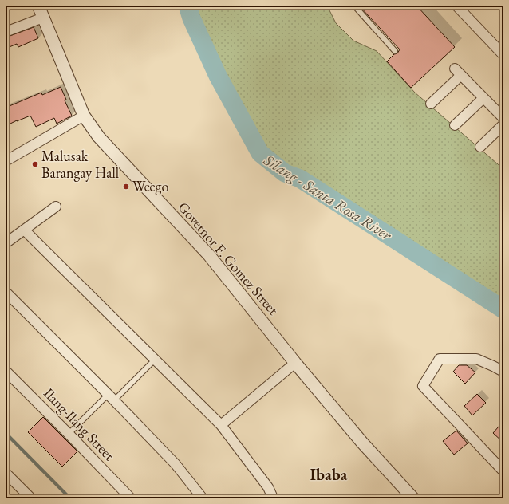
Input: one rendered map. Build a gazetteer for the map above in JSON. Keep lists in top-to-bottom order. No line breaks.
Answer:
{"streets":{"street":["Governor F. Gomez Street","Ilang-Ilang Street"]},"districts":["Ibaba"],"water":["Silang - Santa Rosa River"],"places":["Malusak Barangay Hall","Weego"]}
